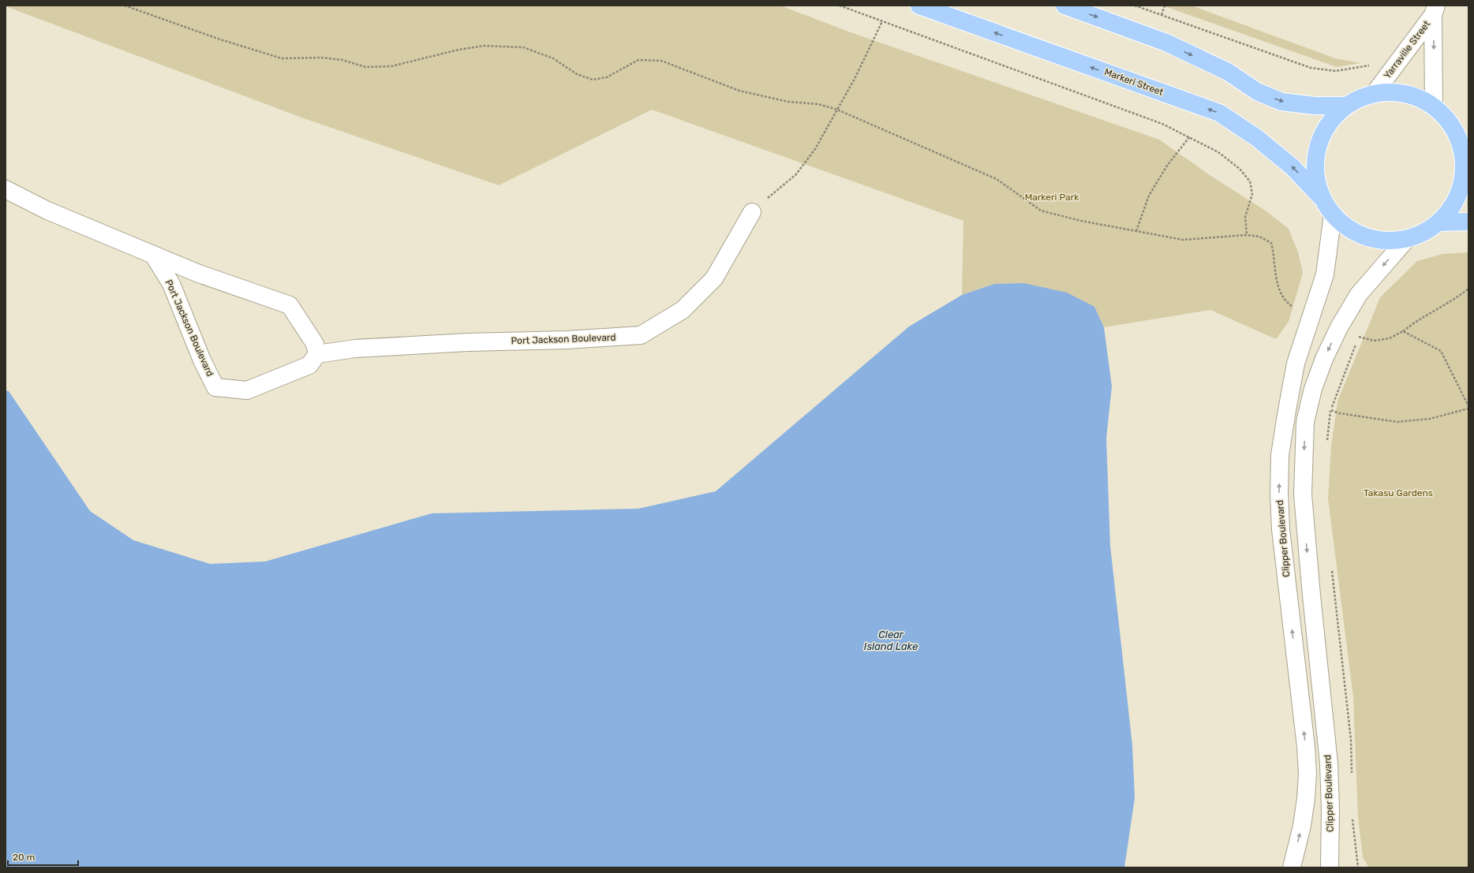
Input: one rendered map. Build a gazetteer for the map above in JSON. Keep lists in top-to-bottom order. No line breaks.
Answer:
{"streets":{"main road":["Markeri Street"],"street":["Yarraville Street","Port Jackson Boulevard","Clipper Boulevard"]},"crossings":[["Yarraville Street","Markeri Street"],["Markeri Street","Clipper Boulevard"]],"water":["Clear Island Lake"],"parks":["Markeri Park","Takasu Gardens"],"scale_bar":"20 m"}
